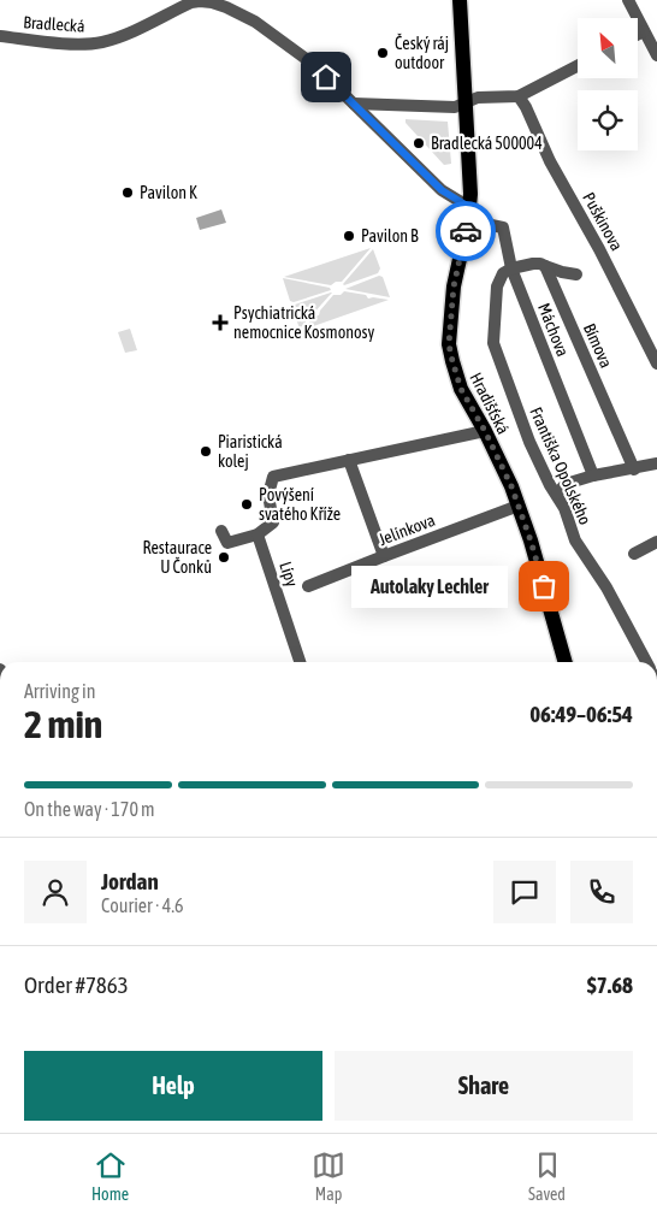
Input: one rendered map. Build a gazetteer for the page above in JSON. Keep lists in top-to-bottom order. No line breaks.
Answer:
{"streets":{"main road":["Hradišťská"],"street":["Bradlecká","Puškinova","Máchova","Bímova","Františka Opolského","Jelínkova","Lípy"]},"crossings":[["Bradlecká","Máchova"],["Bradlecká","Hradišťská"],["Máchova","Hradišťská"],["Máchova","Františka Opolského"],["Hradišťská","Jelínkova"]],"places":{"other":["Český ráj outdoor","Bradlecká 500004","Pavilon K","Pavilon B","Piaristická kolej","Povýšení svatého Kříže","Restaurace U Čonků","Autolaky Lechler"],"health":["Psychiatrická nemocnice Kosmonosy"]},"north":"top left","page":{"bubble":"Autolaky Lechler","heading":["2 min","Arriving in","06:49–06:54"],"panel":["Jordan","Courier · 4.6","Order #7863","$7.68"],"bar":"On the way · 170 m","buttons":["Help","Share"],"tabs":["Home","Map","Saved"]}}
